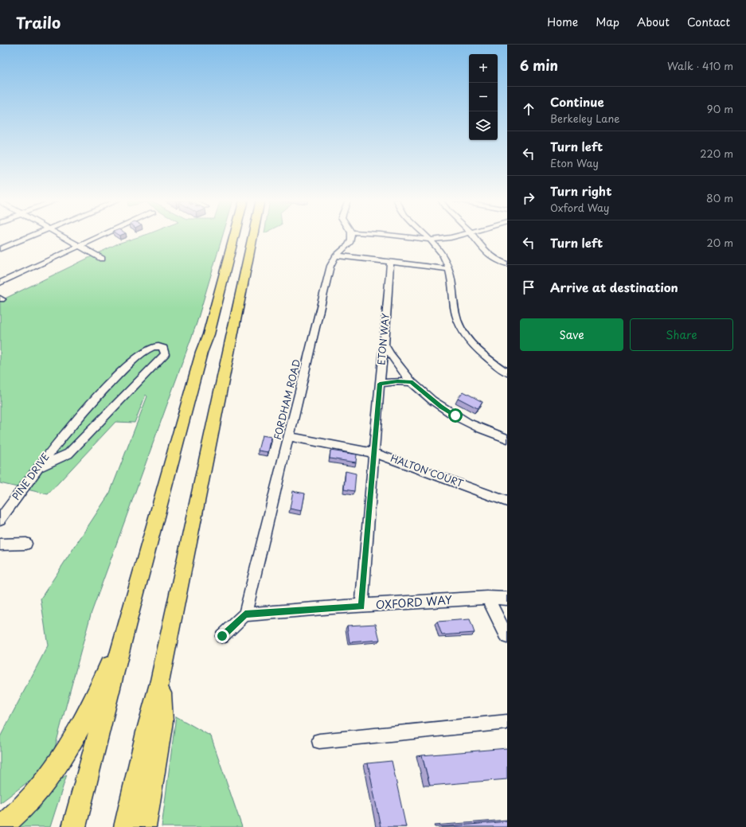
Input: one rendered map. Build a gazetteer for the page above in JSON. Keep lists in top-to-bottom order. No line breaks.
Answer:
{"streets":{"street":["ETON WAY","FORDHAM ROAD","HALTON COURT","PINE DRIVE","OXFORD WAY"]},"crossings":[["ETON WAY","HALTON COURT"],["ETON WAY","OXFORD WAY"],["FORDHAM ROAD","HALTON COURT"],["FORDHAM ROAD","OXFORD WAY"]],"page":{"header":"Trailo","nav":["Home","Map","About","Contact"],"heading":["6 min","Walk · 410 m"],"map_buttons":["+","−"],"list":[["Continue","Berkeley Lane","90 m"],["Turn left","Eton Way","220 m"],["Turn right","Oxford Way","80 m"],["Turn left","20 m"],"Arrive at destination"],"buttons":["Save","Share"]}}
